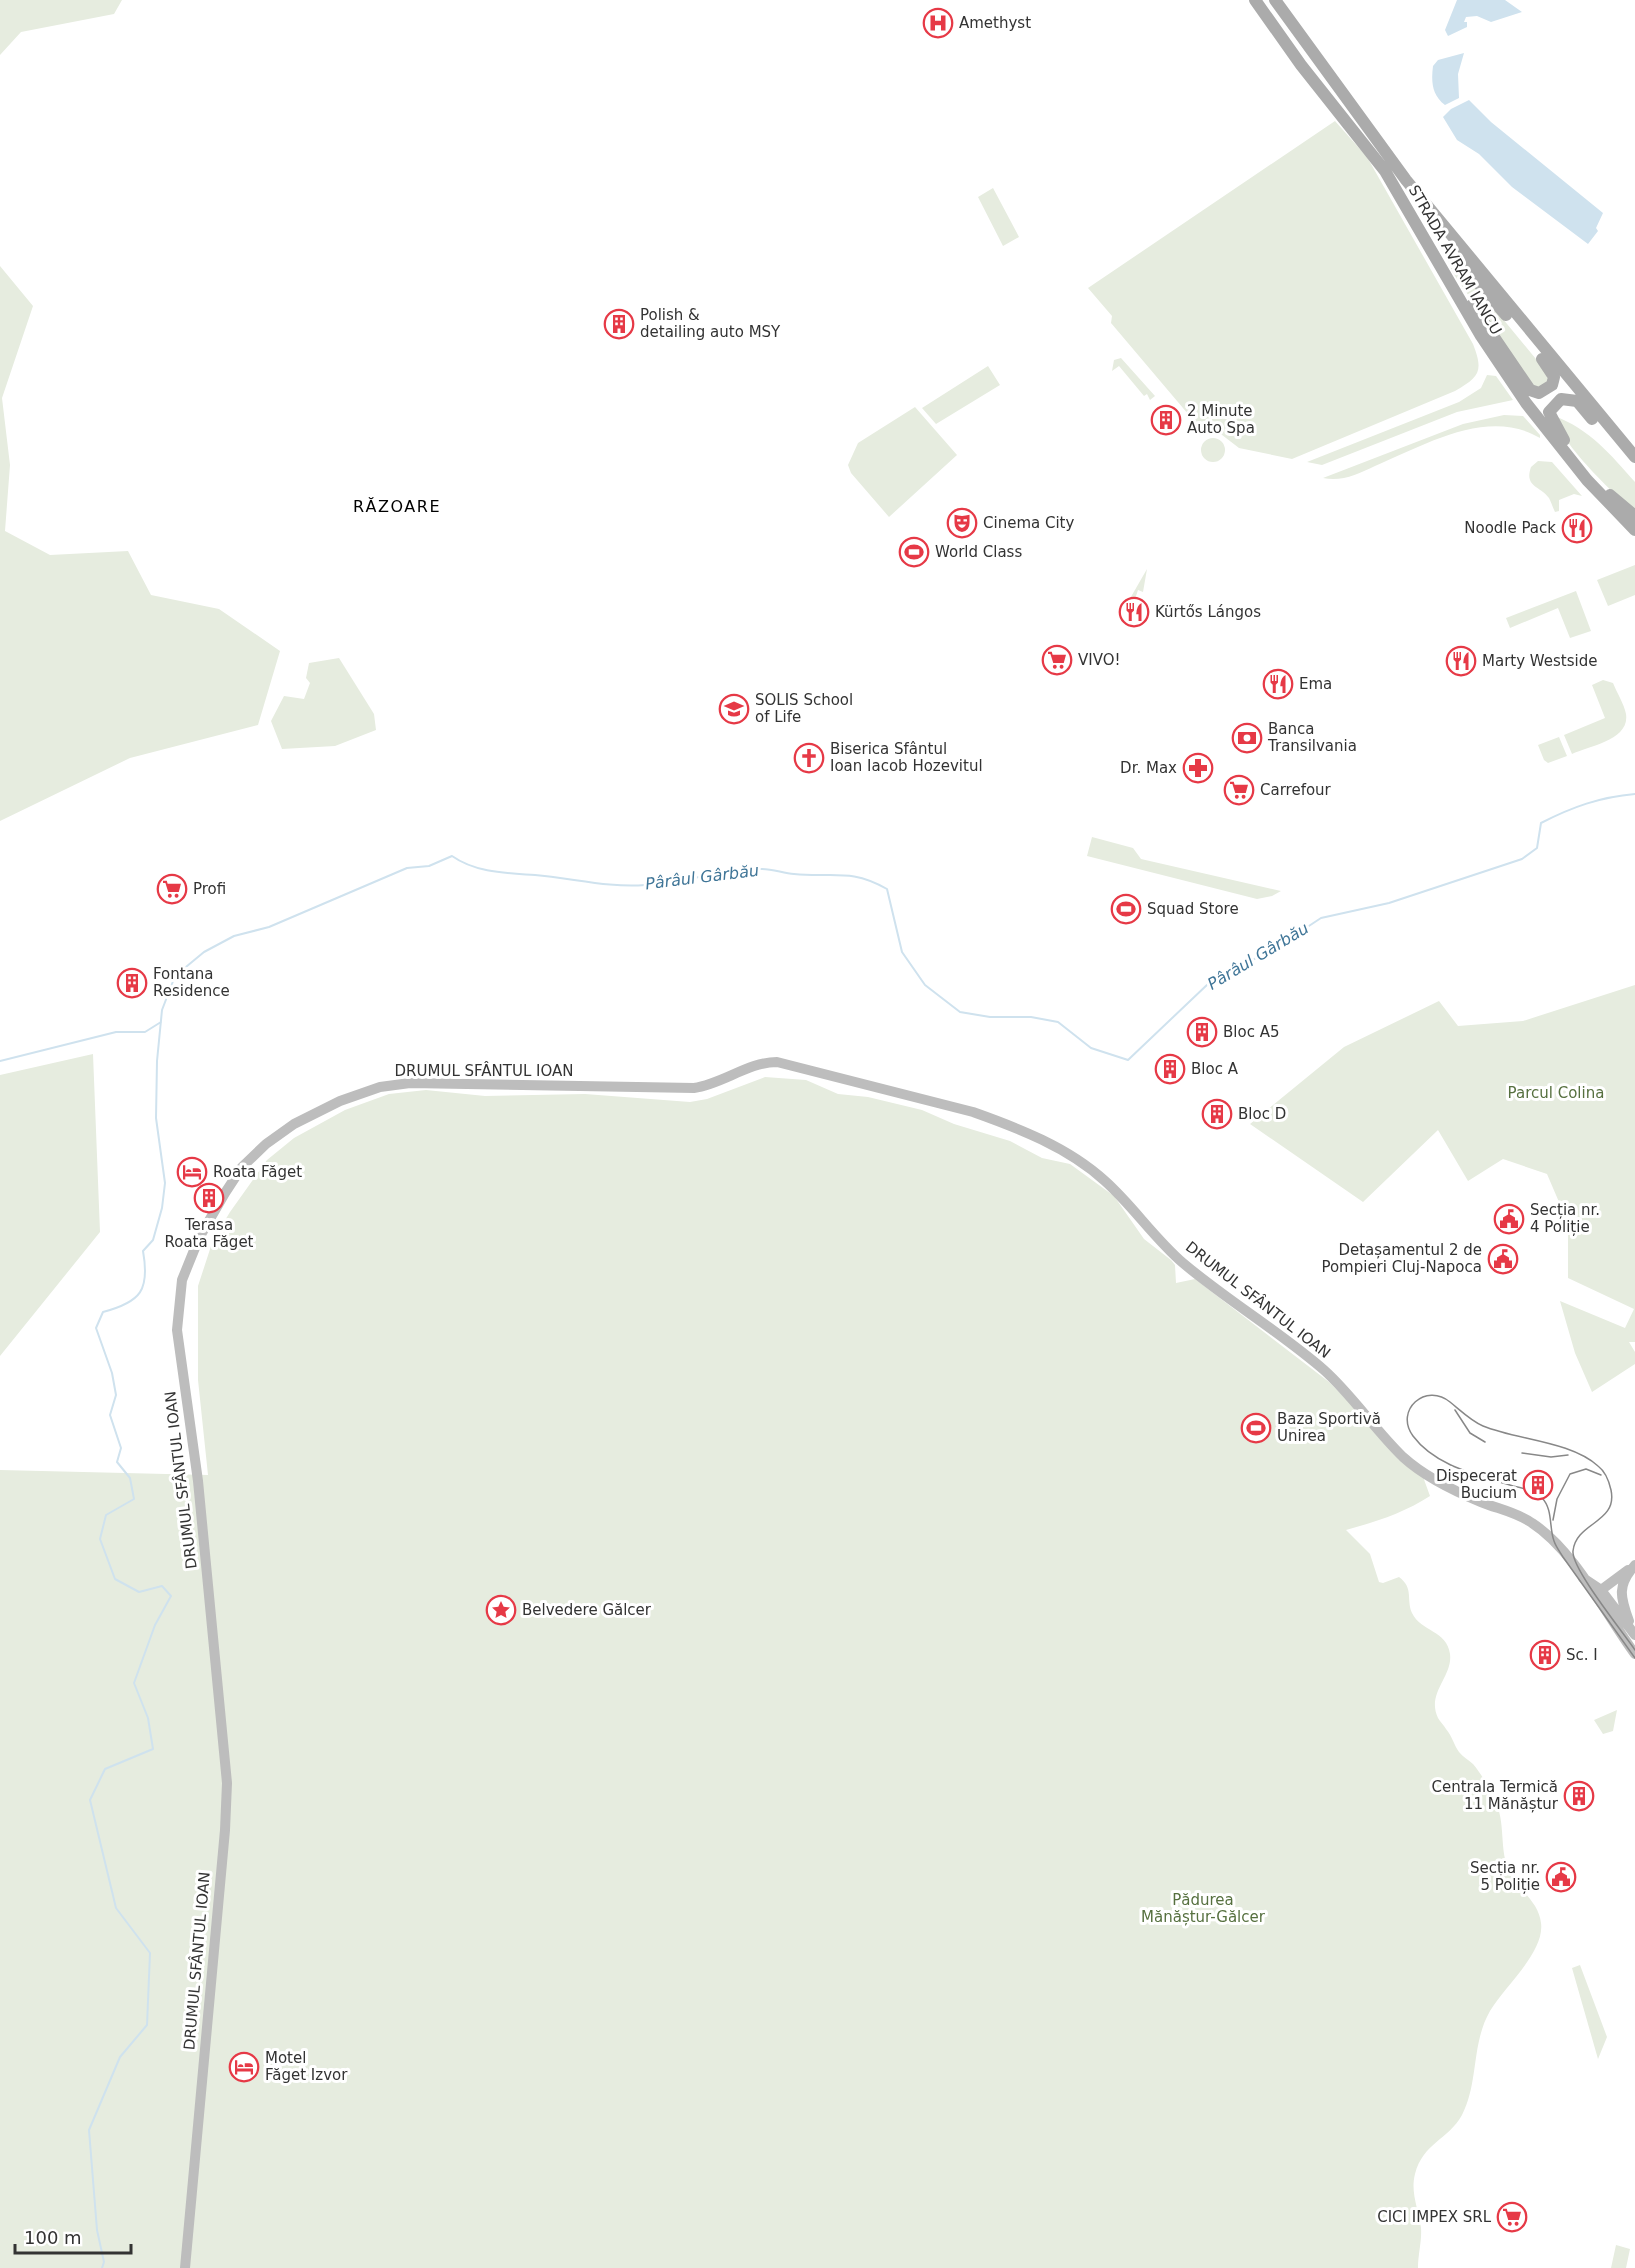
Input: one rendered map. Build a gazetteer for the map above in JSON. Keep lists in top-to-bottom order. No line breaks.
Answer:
{"streets":{"main road":["STRADA AVRAM IANCU","DRUMUL SFÂNTUL IOAN"]},"districts":["RĂZOARE"],"water":["Pârâul Gârbău"],"parks":["Parcul Colina","Pădurea Mănăștur-Gălcer"],"places":{"hospital":["Amethyst"],"building":["Polish & detailing auto MSY","2 Minute Auto Spa","Fontana Residence","Bloc A5","Bloc A","Bloc D","Terasa Roata Făget","Dispecerat Bucium","Sc. I","Centrala Termică 11 Mănăștur"],"theatre":["Cinema City"],"restaurant":["Noodle Pack","Kürtős Lángos","Marty Westside","Ema"],"sports":["World Class","Squad Store","Baza Sportivă Unirea"],"supermarket":["VIVO!","Carrefour","Profi","CICI IMPEX SRL"],"school or university":["SOLIS School of Life"],"bank":["Banca Transilvania"],"church":["Biserica Sfântul Ioan Iacob Hozevitul"],"pharmacy":["Dr. Max"],"hotel":["Roata Făget","Motel Făget Izvor"],"public building":["Secția nr. 4 Poliție","Detașamentul 2 de Pompieri Cluj-Napoca","Secția nr. 5 Poliție"],"place":["Belvedere Gălcer"]},"scale_bar":"100 m"}
